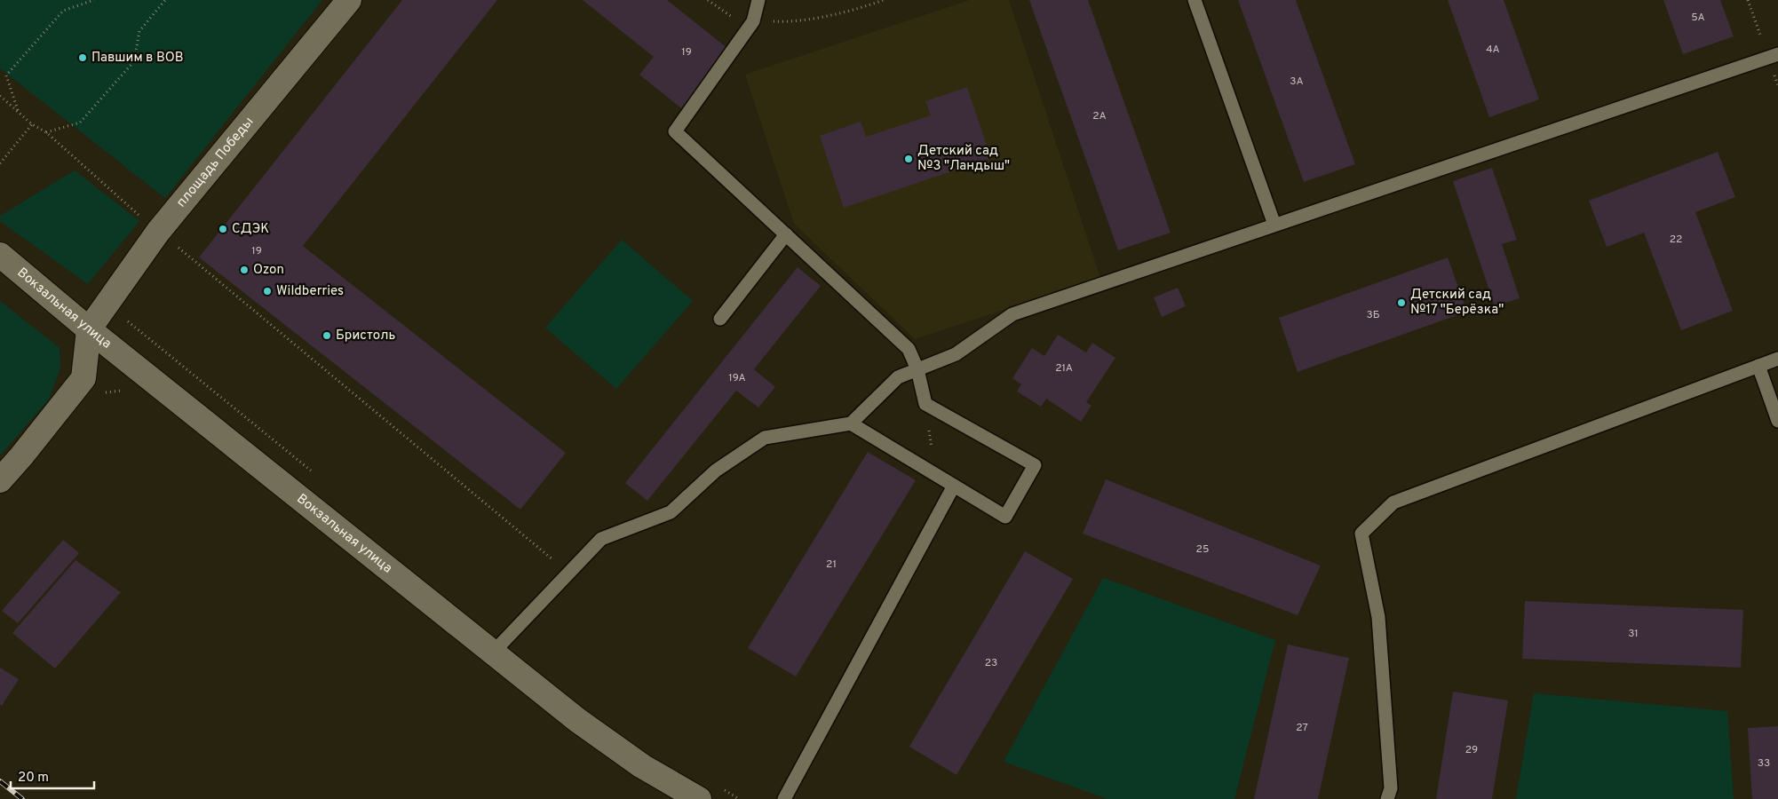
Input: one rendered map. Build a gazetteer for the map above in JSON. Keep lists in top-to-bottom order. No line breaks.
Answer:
{"streets":{"street":["площадь Победы","Вокзальная улица"]},"crossings":[["площадь Победы","Вокзальная улица"]],"places":["Павшим в ВОВ","Детский сад №3 \"Ландыш\"","СДЭК","Ozon","Wildberries","Детский сад №17 \"Берёзка\"","Бристоль"],"house_numbers":["5А","4А","19","3А","2А","22","19","3Б","21А","19А","25","21","31","23","27","29","33"],"scale_bar":"20 m"}
